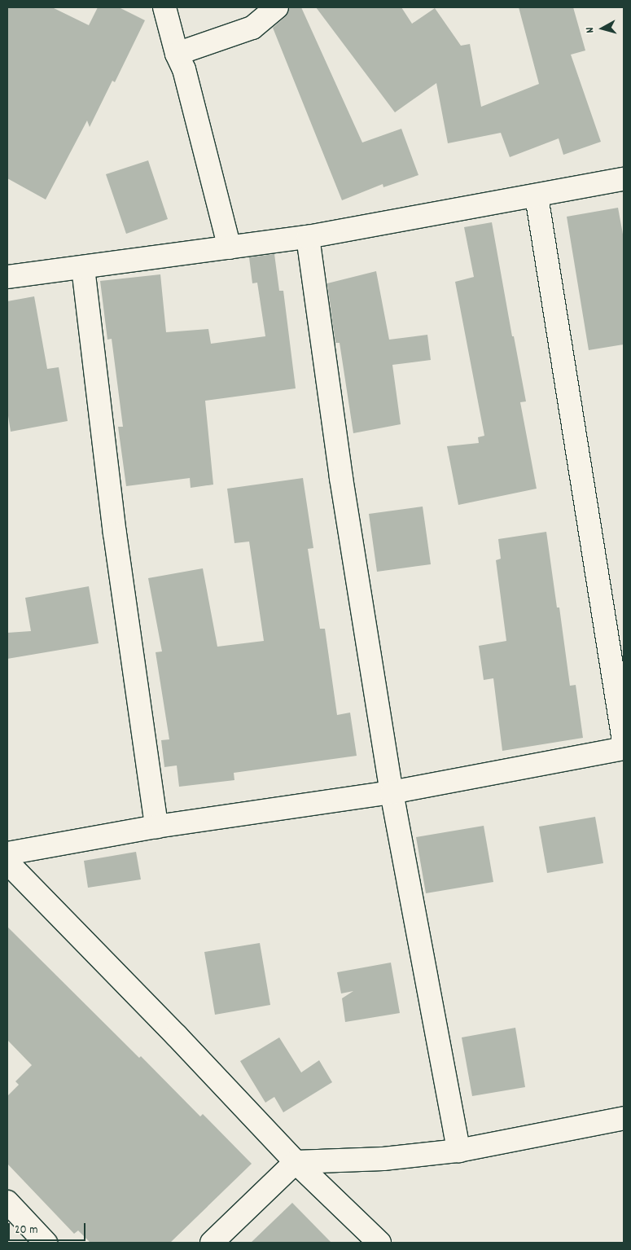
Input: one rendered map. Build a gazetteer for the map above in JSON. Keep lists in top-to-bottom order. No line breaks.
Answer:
{"scale_bar":"20 m","north":"left"}
